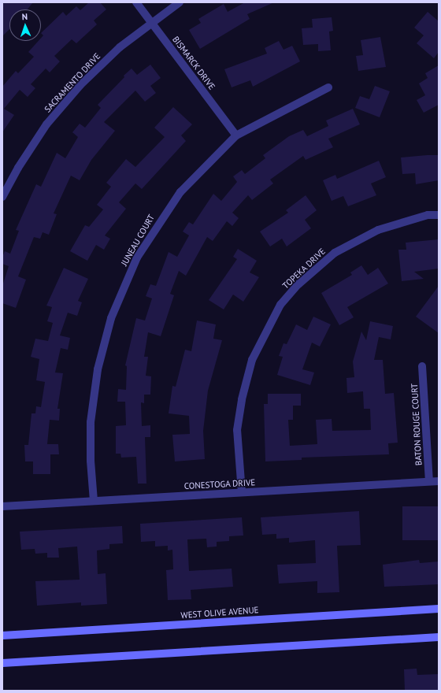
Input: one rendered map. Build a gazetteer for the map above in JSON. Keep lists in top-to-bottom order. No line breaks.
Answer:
{"streets":{"main road":["WEST OLIVE AVENUE"],"street":["BISMARCK DRIVE","SACRAMENTO DRIVE","JUNEAU COURT","TOPEKA DRIVE","BATON ROUGE COURT","CONESTOGA DRIVE"]},"crossings":[["BISMARCK DRIVE","SACRAMENTO DRIVE"],["BISMARCK DRIVE","JUNEAU COURT"],["JUNEAU COURT","CONESTOGA DRIVE"],["TOPEKA DRIVE","CONESTOGA DRIVE"],["BATON ROUGE COURT","CONESTOGA DRIVE"]],"north":"top"}
